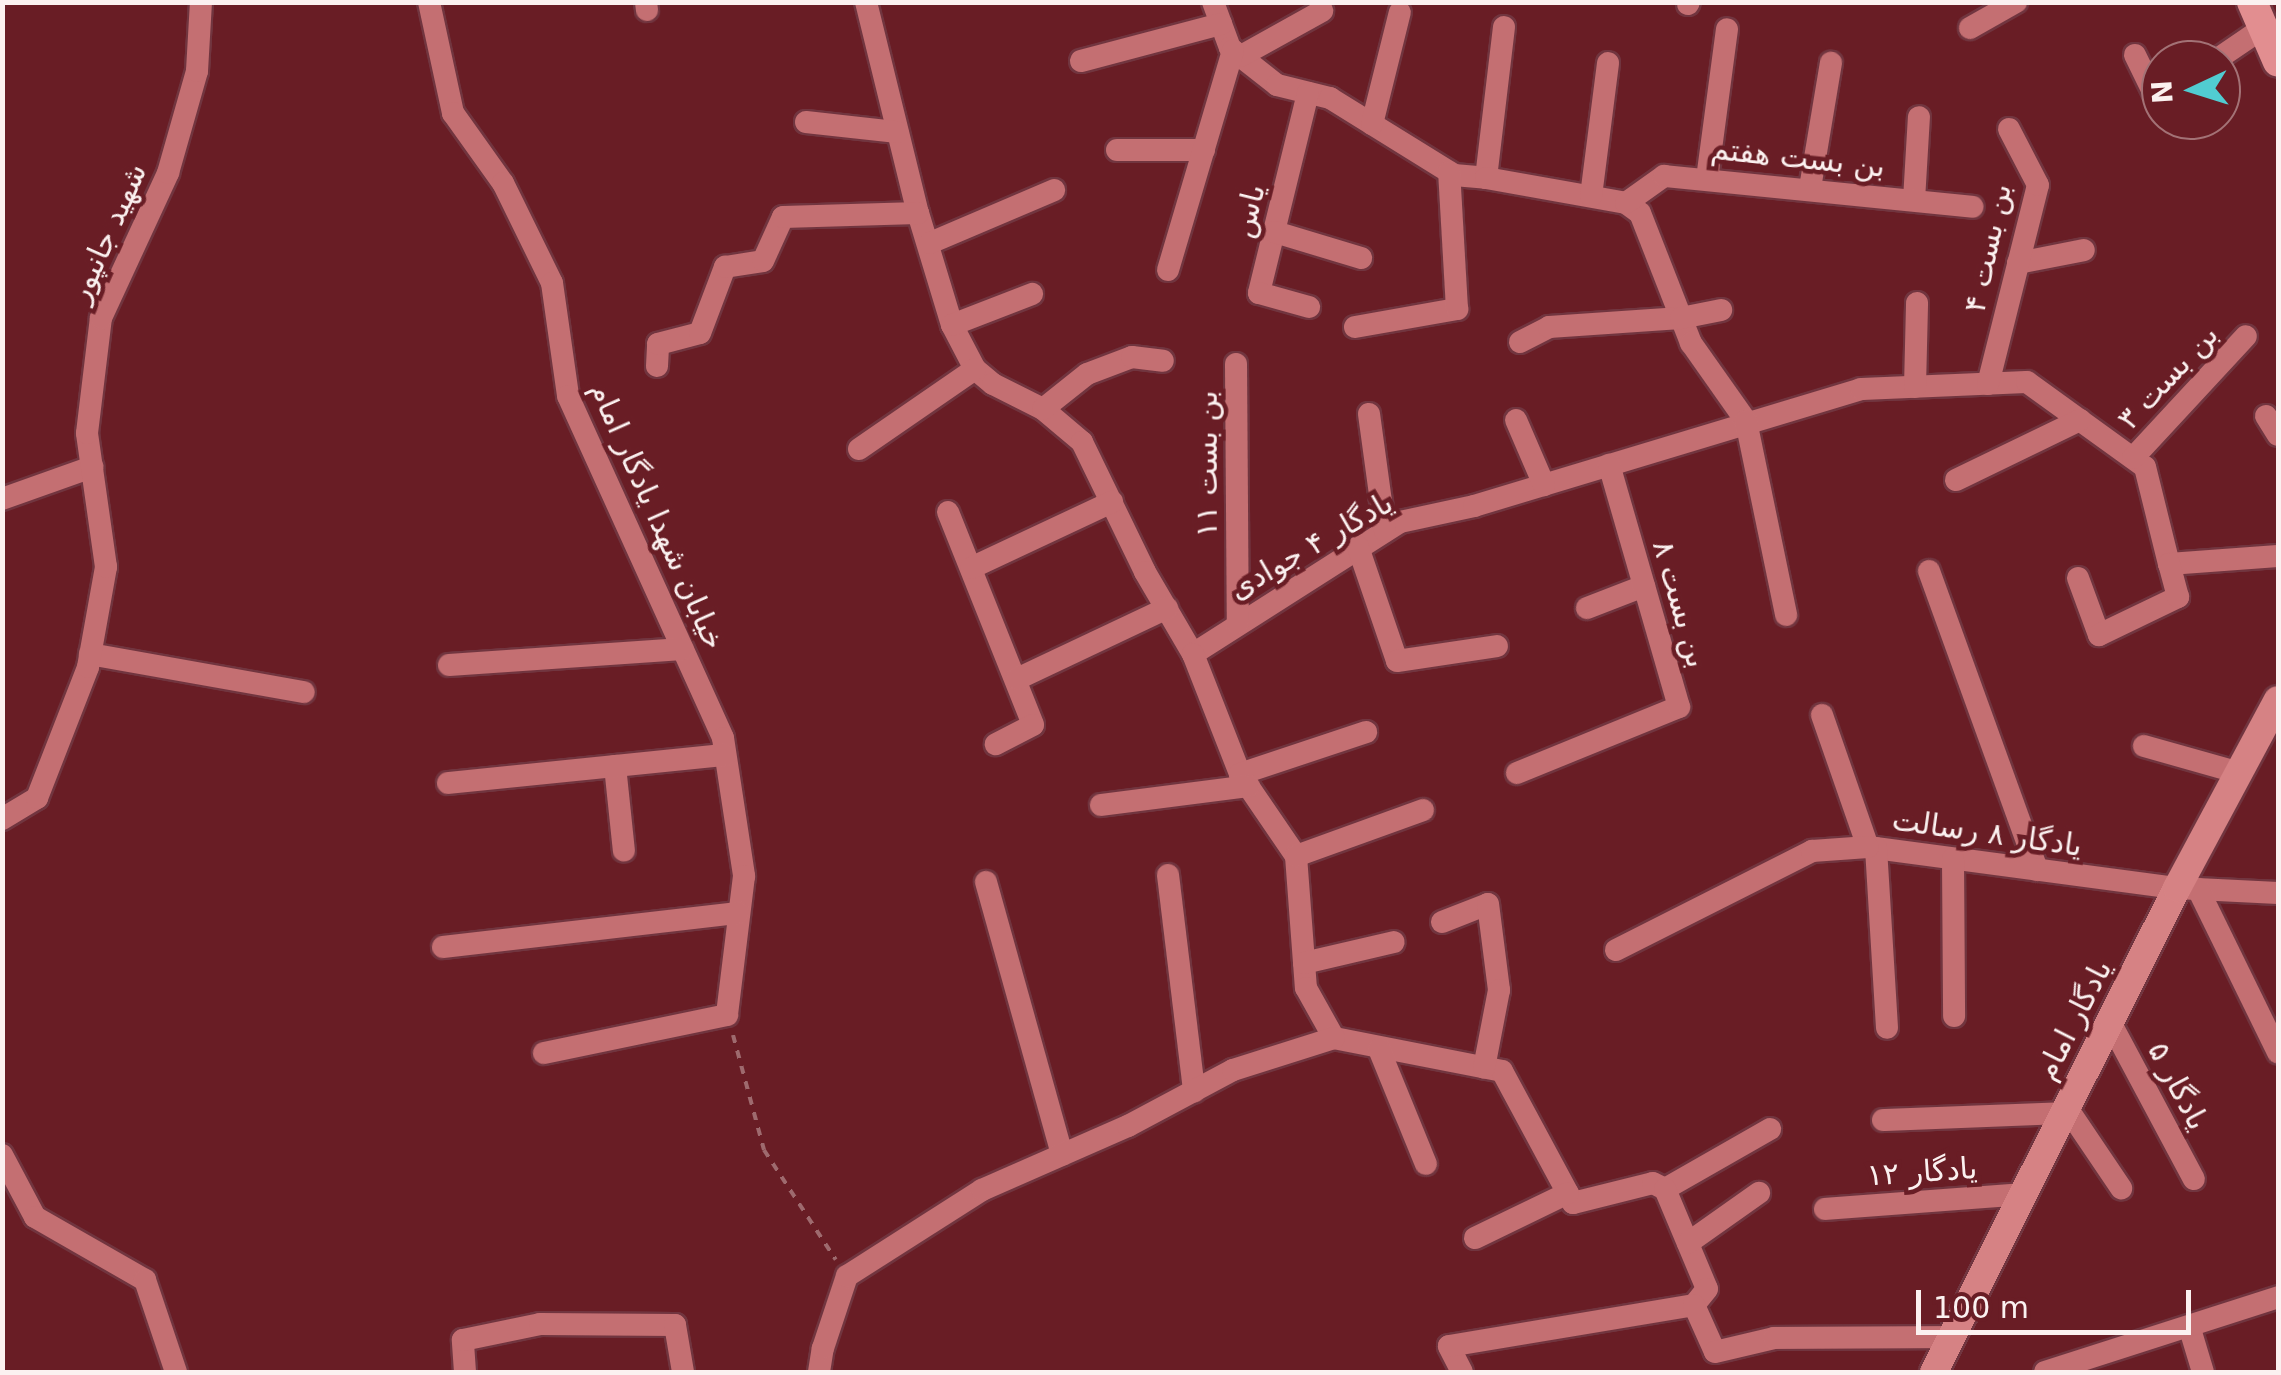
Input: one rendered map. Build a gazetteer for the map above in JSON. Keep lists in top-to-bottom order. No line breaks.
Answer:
{"streets":{"main road":["یادگار امام"],"street":["بن بست هفتم","یاس","شهید جانپور","بن بست ۴","بن بست ۳","بن بست ۱۱","خیابان شهدا یادگار امام","یادگار ۴ جوادی","بن بست ۸","یادگار ۸ رسالت","یادگار ۵","یادگار ۱۲"]},"crossings":[["بن بست ۴","یادگار ۴ جوادی"],["بن بست ۳","یادگار ۴ جوادی"],["بن بست ۱۱","یادگار ۴ جوادی"],["یادگار ۴ جوادی","بن بست ۸"],["یادگار ۸ رسالت","یادگار امام"],["یادگار امام","یادگار ۵"],["یادگار امام","یادگار ۱۲"]],"scale_bar":"100 m","north":"left"}
